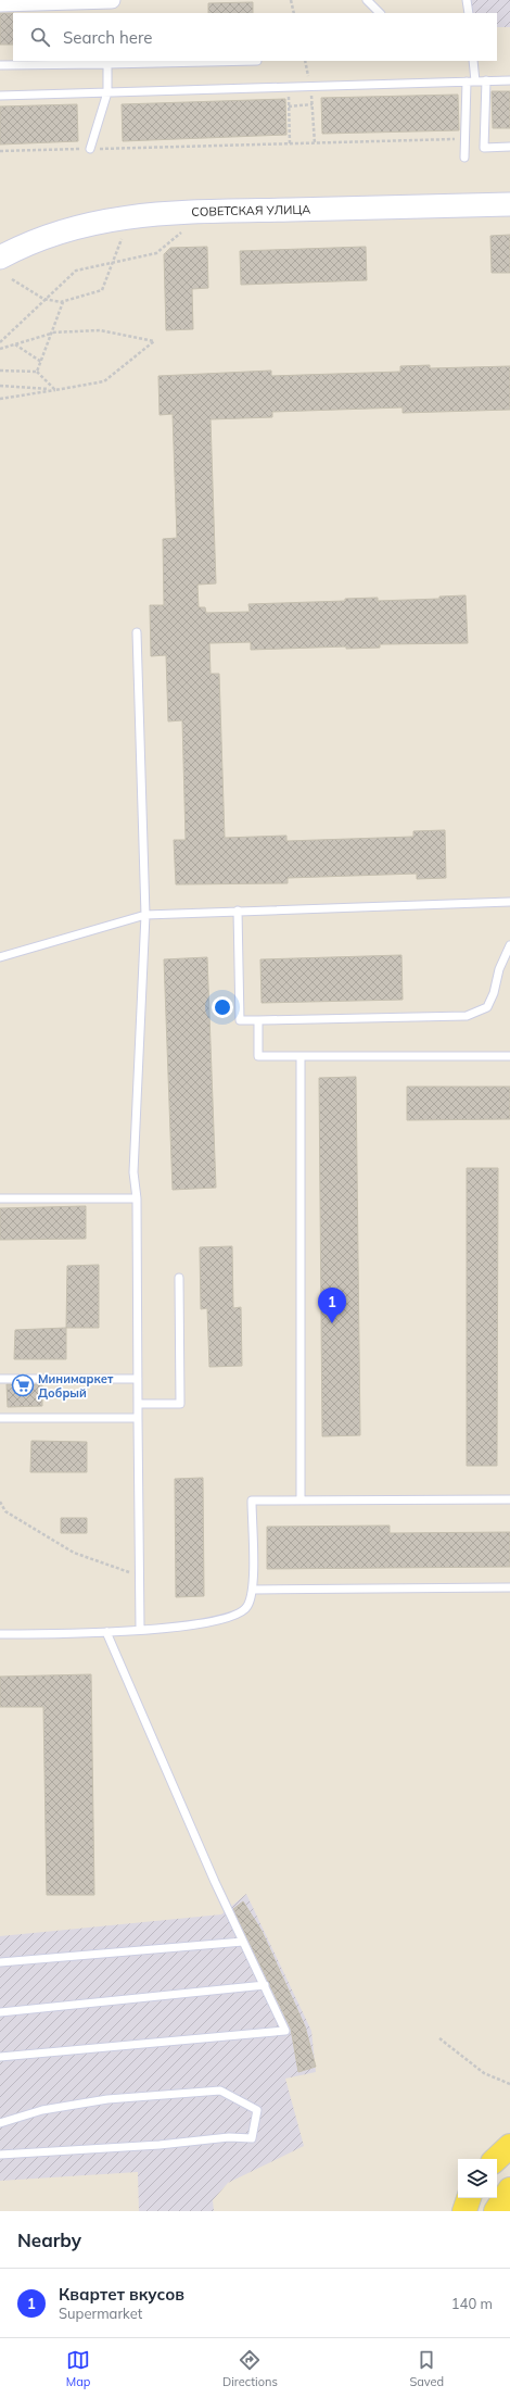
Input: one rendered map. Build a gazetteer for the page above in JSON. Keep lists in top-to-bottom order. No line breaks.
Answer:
{"streets":{"main road":["СОВЕТСКАЯ УЛИЦА"]},"places":{"supermarket":["Минимаркет Добрый"]},"page":{"search":"Search here","pins":"1","heading":"Nearby","list":[{"mark":"1","name":"Квартет вкусов","note":"Supermarket","value":"140 m"}],"nav":["Map","Directions","Saved"]}}
